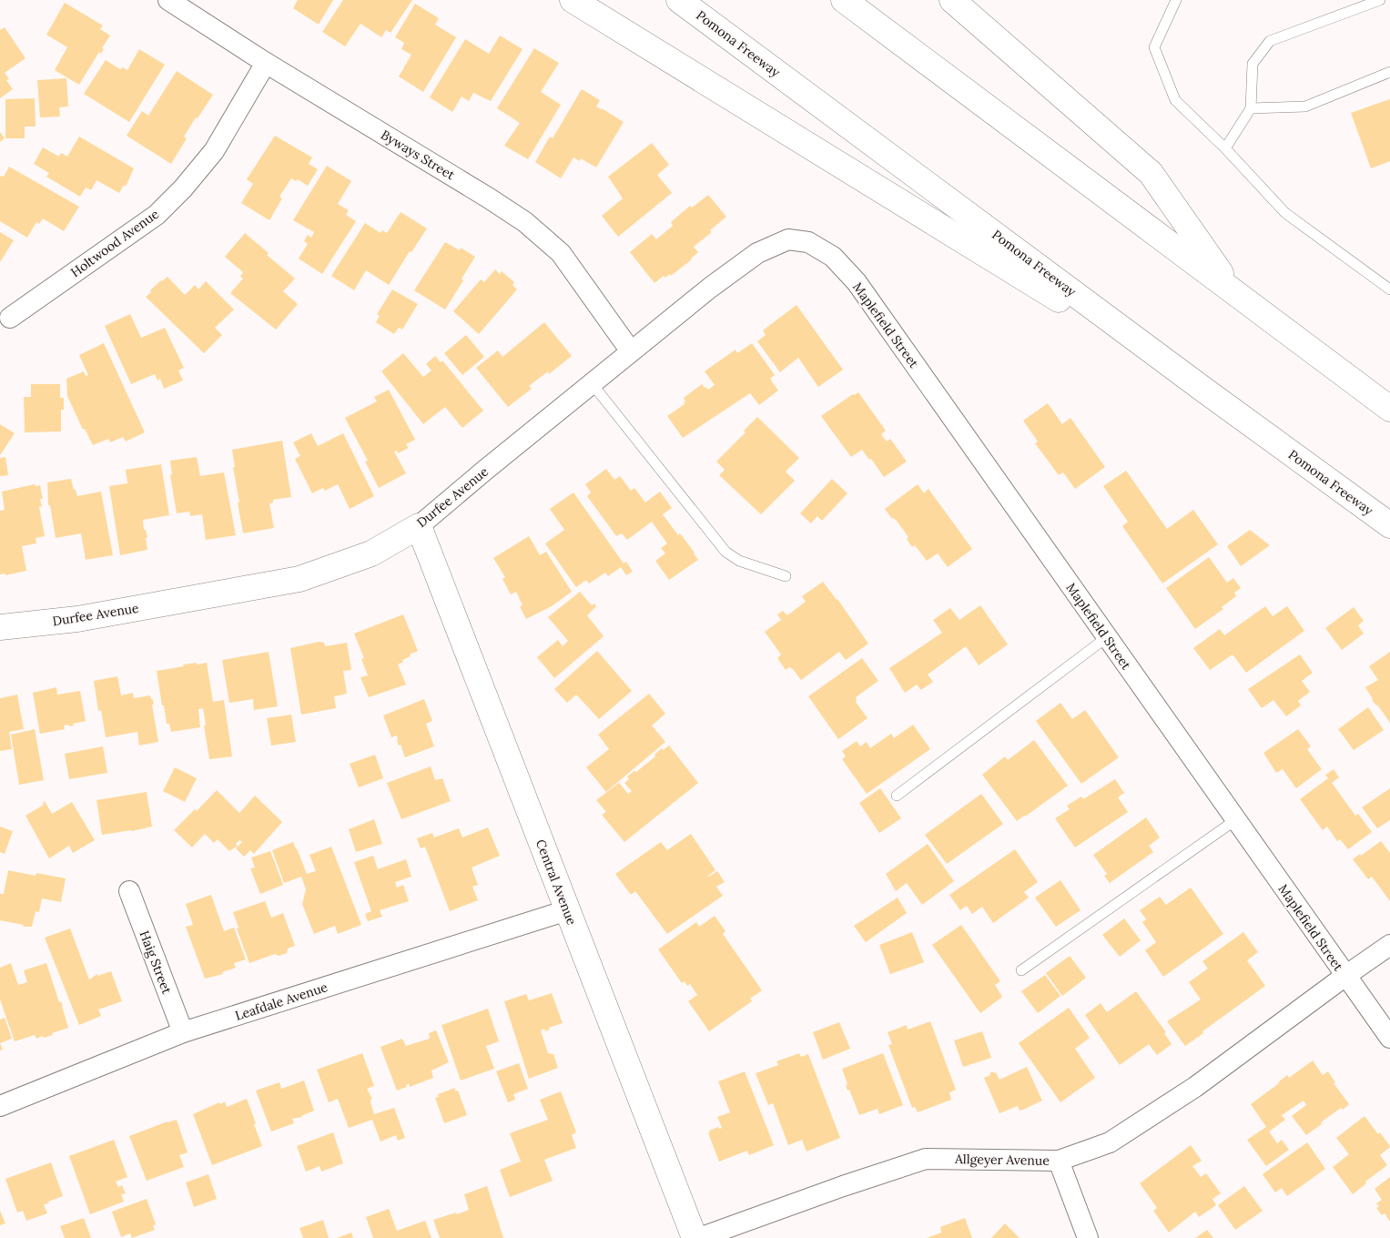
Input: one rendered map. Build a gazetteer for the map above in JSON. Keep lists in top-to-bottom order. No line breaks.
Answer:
{"streets":{"main road":["Pomona Freeway","Durfee Avenue","Central Avenue"],"street":["Byways Street","Holtwood Avenue","Maplefield Street","Haig Street","Leafdale Avenue","Allgeyer Avenue"]},"crossings":[["Byways Street","Holtwood Avenue"],["Byways Street","Durfee Avenue"],["Maplefield Street","Durfee Avenue"],["Maplefield Street","Allgeyer Avenue"],["Durfee Avenue","Central Avenue"],["Central Avenue","Leafdale Avenue"],["Haig Street","Leafdale Avenue"]]}
